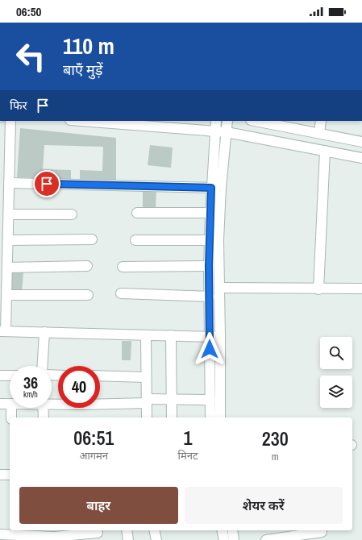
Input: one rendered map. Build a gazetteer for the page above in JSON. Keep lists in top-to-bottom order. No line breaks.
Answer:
{"page":{"status":"06:50","turn":["110 m","बाएँ मुड़ें"],"then":"फिर","speed":"36 km/h","limit":"40","eta":["06:51","आगमन","1","मिनट","230","m"],"buttons":["बाहर","शेयर करें"]}}
